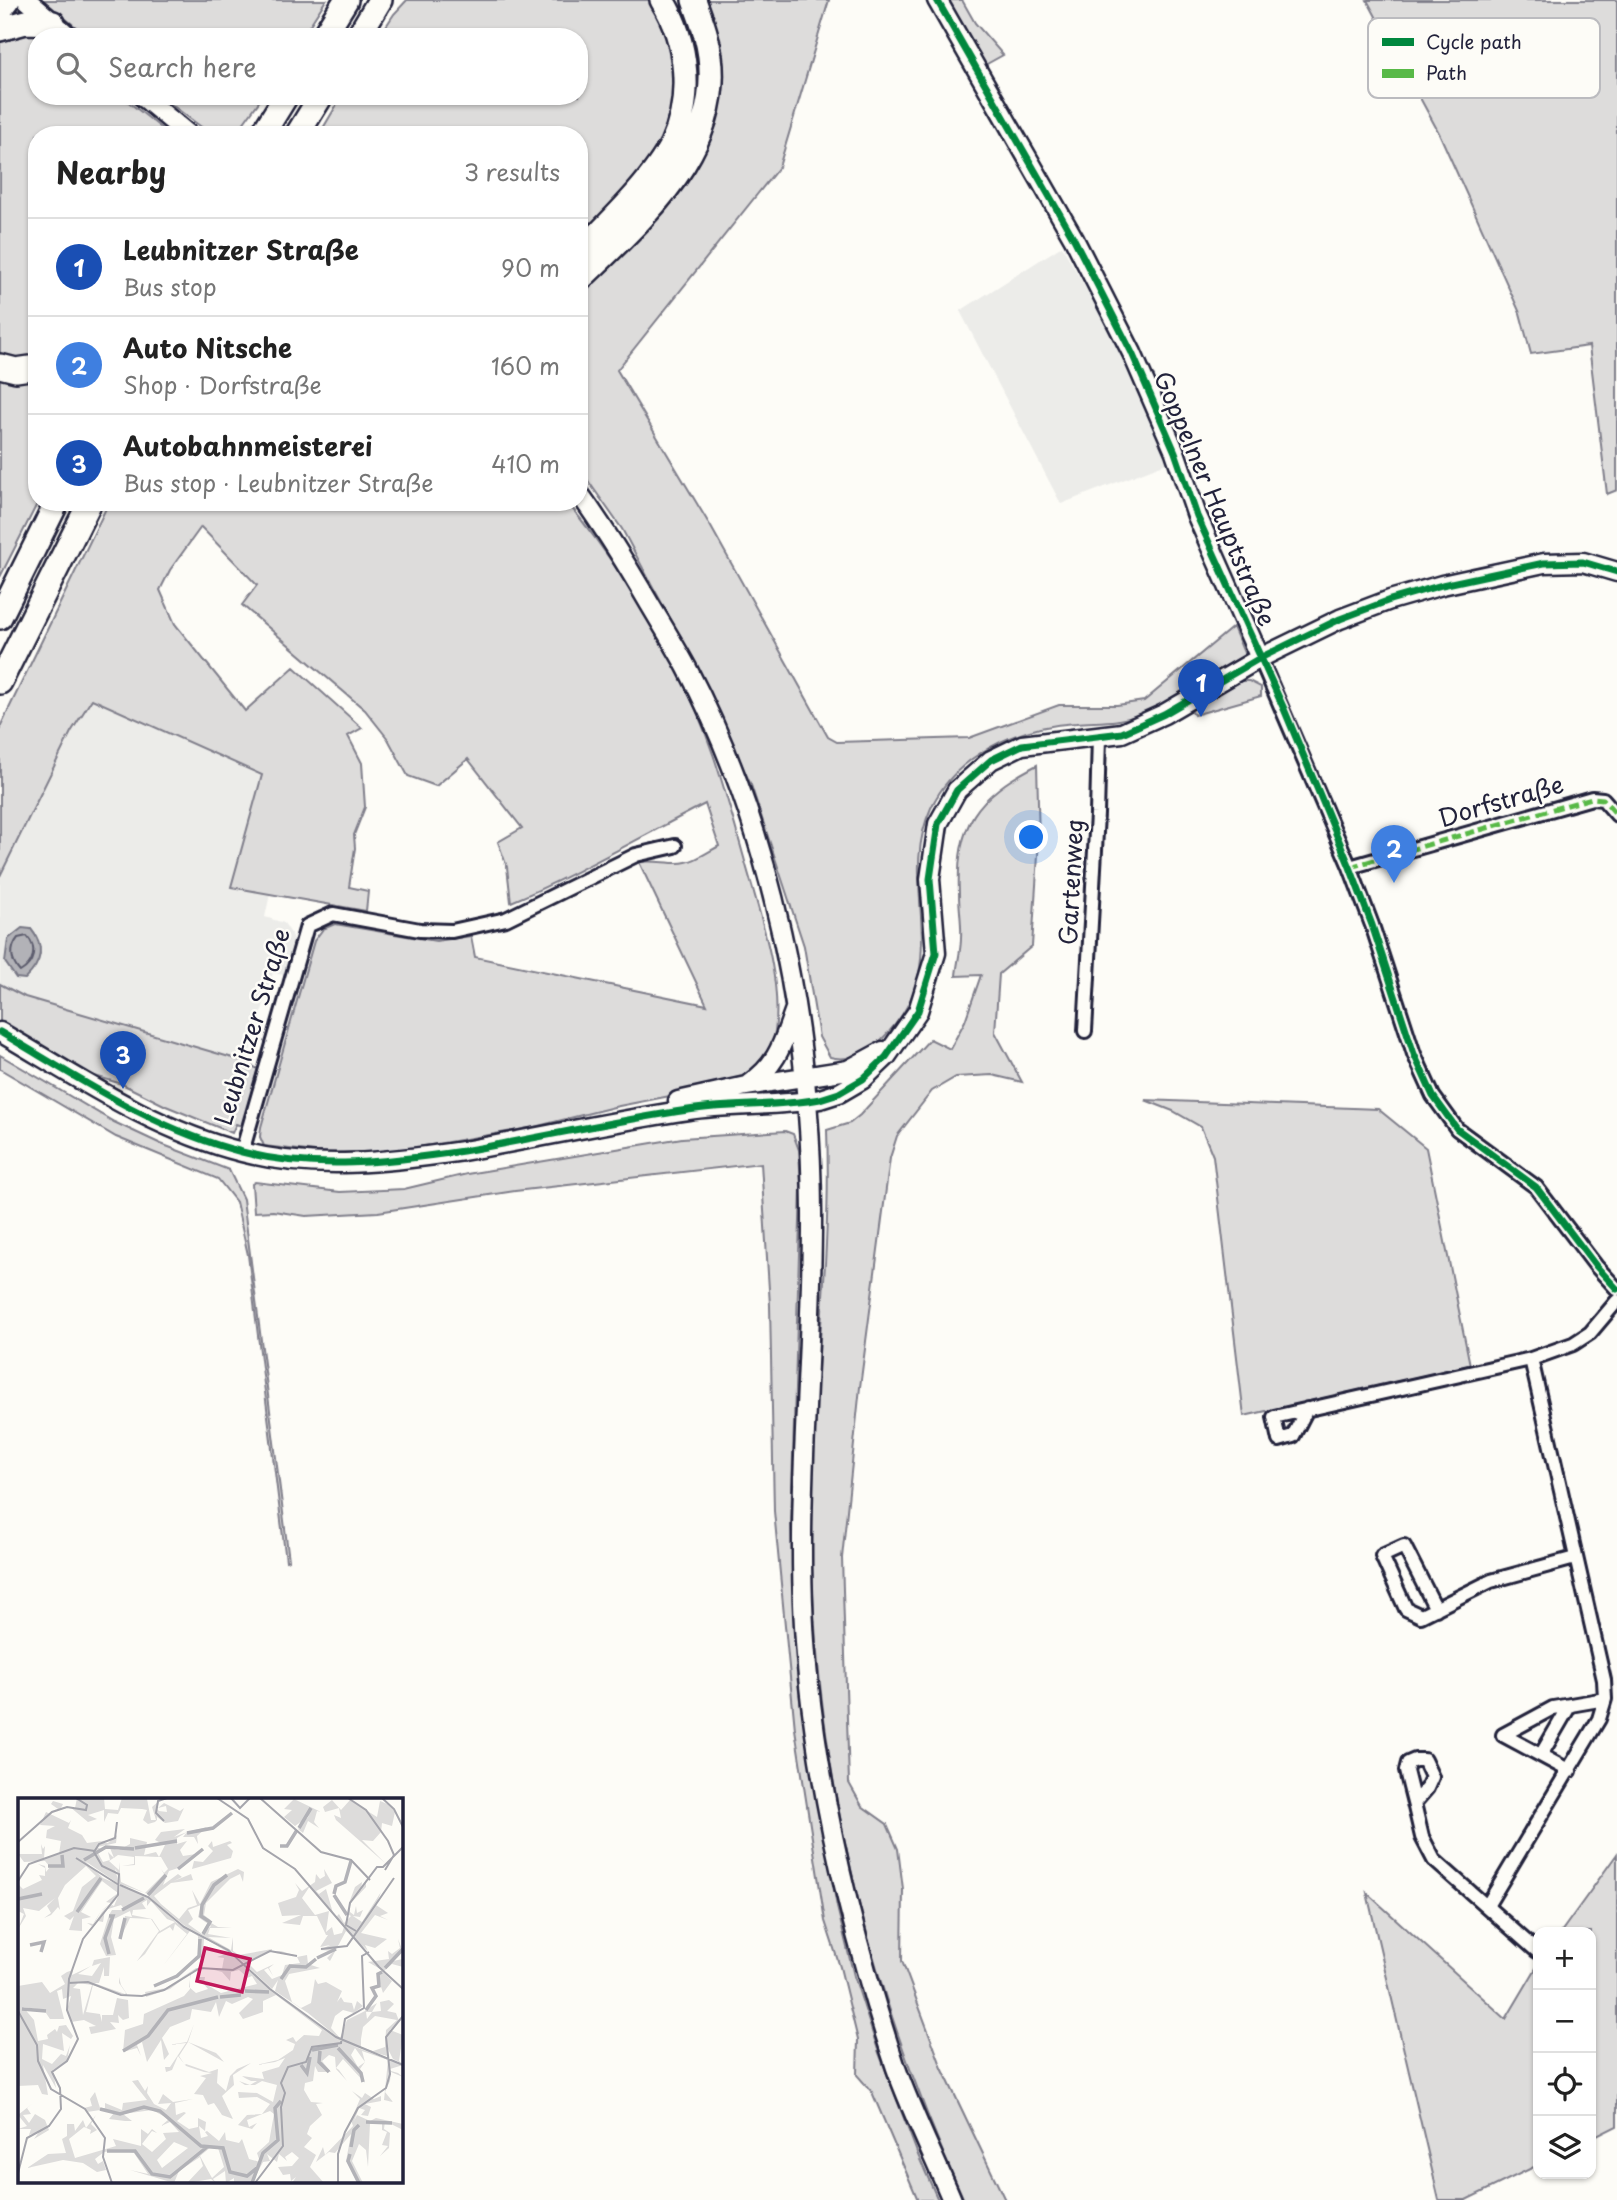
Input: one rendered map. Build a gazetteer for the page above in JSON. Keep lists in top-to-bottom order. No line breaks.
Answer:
{"streets":{"street":["Goppelner Hauptstraße","Dorfstraße","Gartenweg","Leubnitzer Straße"]},"crossings":[["Goppelner Hauptstraße","Dorfstraße"]],"legend":["Cycle path","Path"],"page":{"search":"Search here","heading":["Nearby","3 results"],"list":[{"mark":"1","name":"Leubnitzer Straße","note":"Bus stop","value":"90 m"},{"mark":"2","name":"Auto Nitsche","note":"Shop · Dorfstraße","value":"160 m"},{"mark":"3","name":"Autobahnmeisterei","note":"Bus stop · Leubnitzer Straße","value":"410 m"}],"pins":["1","2","3"],"map_buttons":["+","−"]}}
